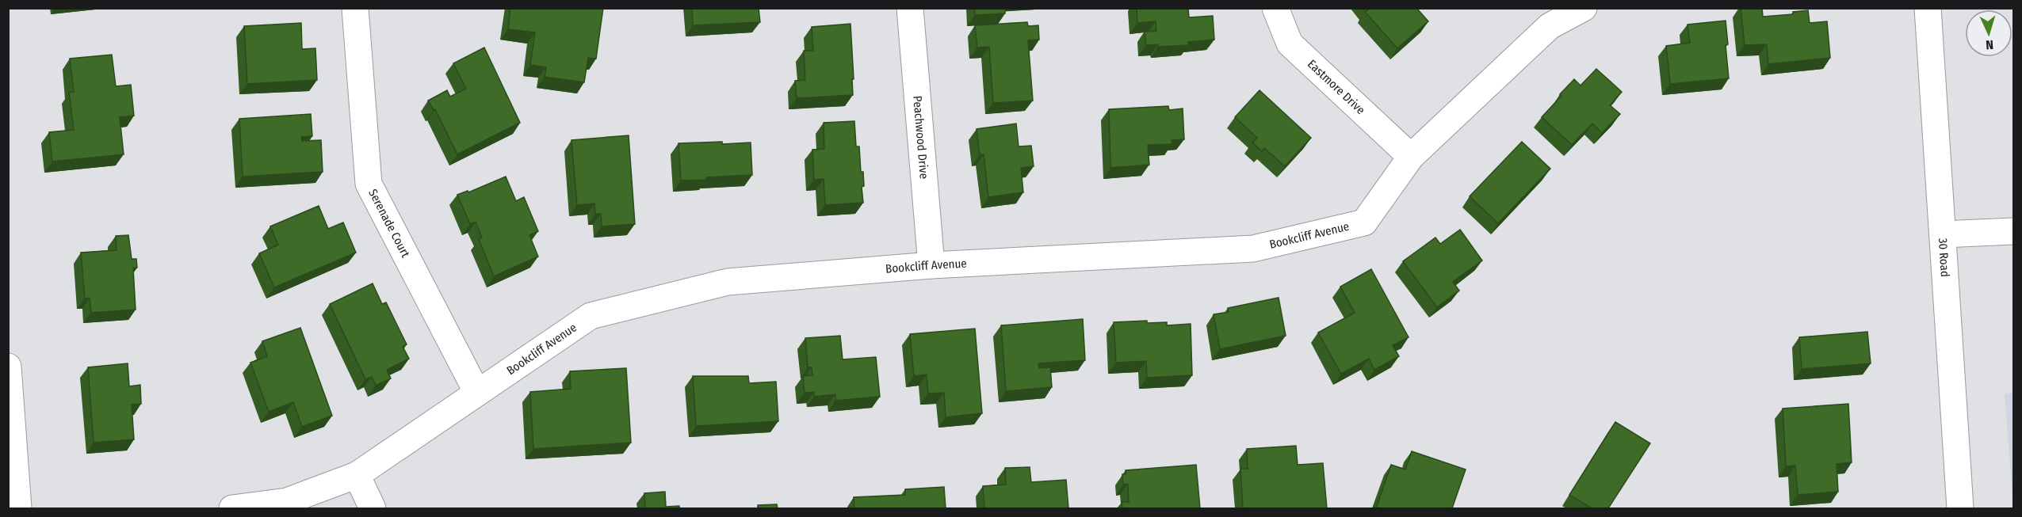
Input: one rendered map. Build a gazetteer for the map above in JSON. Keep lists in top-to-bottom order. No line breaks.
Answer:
{"streets":{"street":["Eastmore Drive","Peachwood Drive","Serenade Court","Bookcliff Avenue","30 Road"]},"crossings":[["Eastmore Drive","Bookcliff Avenue"],["Peachwood Drive","Bookcliff Avenue"],["Serenade Court","Bookcliff Avenue"]],"north":"bottom"}
